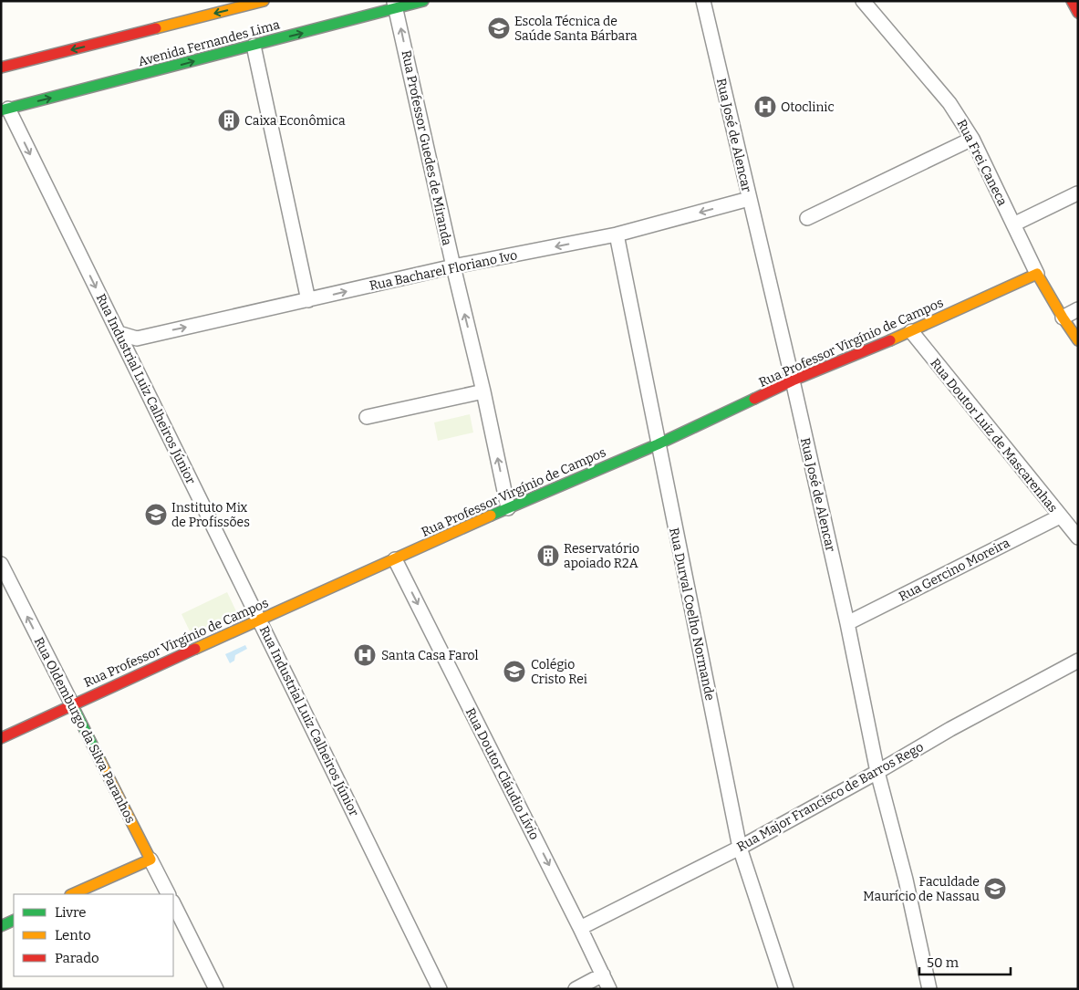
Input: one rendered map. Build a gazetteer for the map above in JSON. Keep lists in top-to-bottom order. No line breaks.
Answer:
{"streets":{"main road":["Avenida Fernandes Lima","Rua Frei Caneca","Rua Professor Virgínio de Campos","Rua Oldemburgo da Silva Paranhos"],"street":["Rua José de Alencar","Rua Professor Guedes de Miranda","Rua Bacharel Floriano Ivo","Rua Industrial Luiz Calheiros Júnior","Rua Doutor Luiz de Mascarenhas","Rua Gercino Moreira","Rua Durval Coelho Normande","Rua Doutor Cláudio Lívio","Rua Major Francisco de Barros Rego"]},"crossings":[["Avenida Fernandes Lima","Rua Professor Guedes de Miranda"],["Avenida Fernandes Lima","Rua Industrial Luiz Calheiros Júnior"],["Rua José de Alencar","Rua Bacharel Floriano Ivo"],["Rua José de Alencar","Rua Professor Virgínio de Campos"],["Rua José de Alencar","Rua Gercino Moreira"],["Rua José de Alencar","Rua Major Francisco de Barros Rego"],["Rua Professor Guedes de Miranda","Rua Bacharel Floriano Ivo"],["Rua Professor Guedes de Miranda","Rua Professor Virgínio de Campos"],["Rua Frei Caneca","Rua Professor Virgínio de Campos"],["Rua Bacharel Floriano Ivo","Rua Durval Coelho Normande"],["Rua Professor Virgínio de Campos","Rua Industrial Luiz Calheiros Júnior"],["Rua Professor Virgínio de Campos","Rua Doutor Luiz de Mascarenhas"],["Rua Professor Virgínio de Campos","Rua Durval Coelho Normande"],["Rua Professor Virgínio de Campos","Rua Oldemburgo da Silva Paranhos"],["Rua Professor Virgínio de Campos","Rua Doutor Cláudio Lívio"],["Rua Doutor Luiz de Mascarenhas","Rua Gercino Moreira"],["Rua Durval Coelho Normande","Rua Major Francisco de Barros Rego"],["Rua Doutor Cláudio Lívio","Rua Major Francisco de Barros Rego"]],"one_way":["Rua Professor Guedes de Miranda","Rua Oldemburgo da Silva Paranhos","Rua Doutor Cláudio Lívio"],"places":{"school or university":["Escola Técnica de Saúde Santa Bárbara","Instituto Mix de Profissões","Colégio Cristo Rei","Faculdade Maurício de Nassau"],"hospital":["Otoclinic","Santa Casa Farol"],"building":["Caixa Econômica","Reservatório apoiado R2A"]},"legend":["Livre","Lento","Parado"],"scale_bar":"50 m"}
